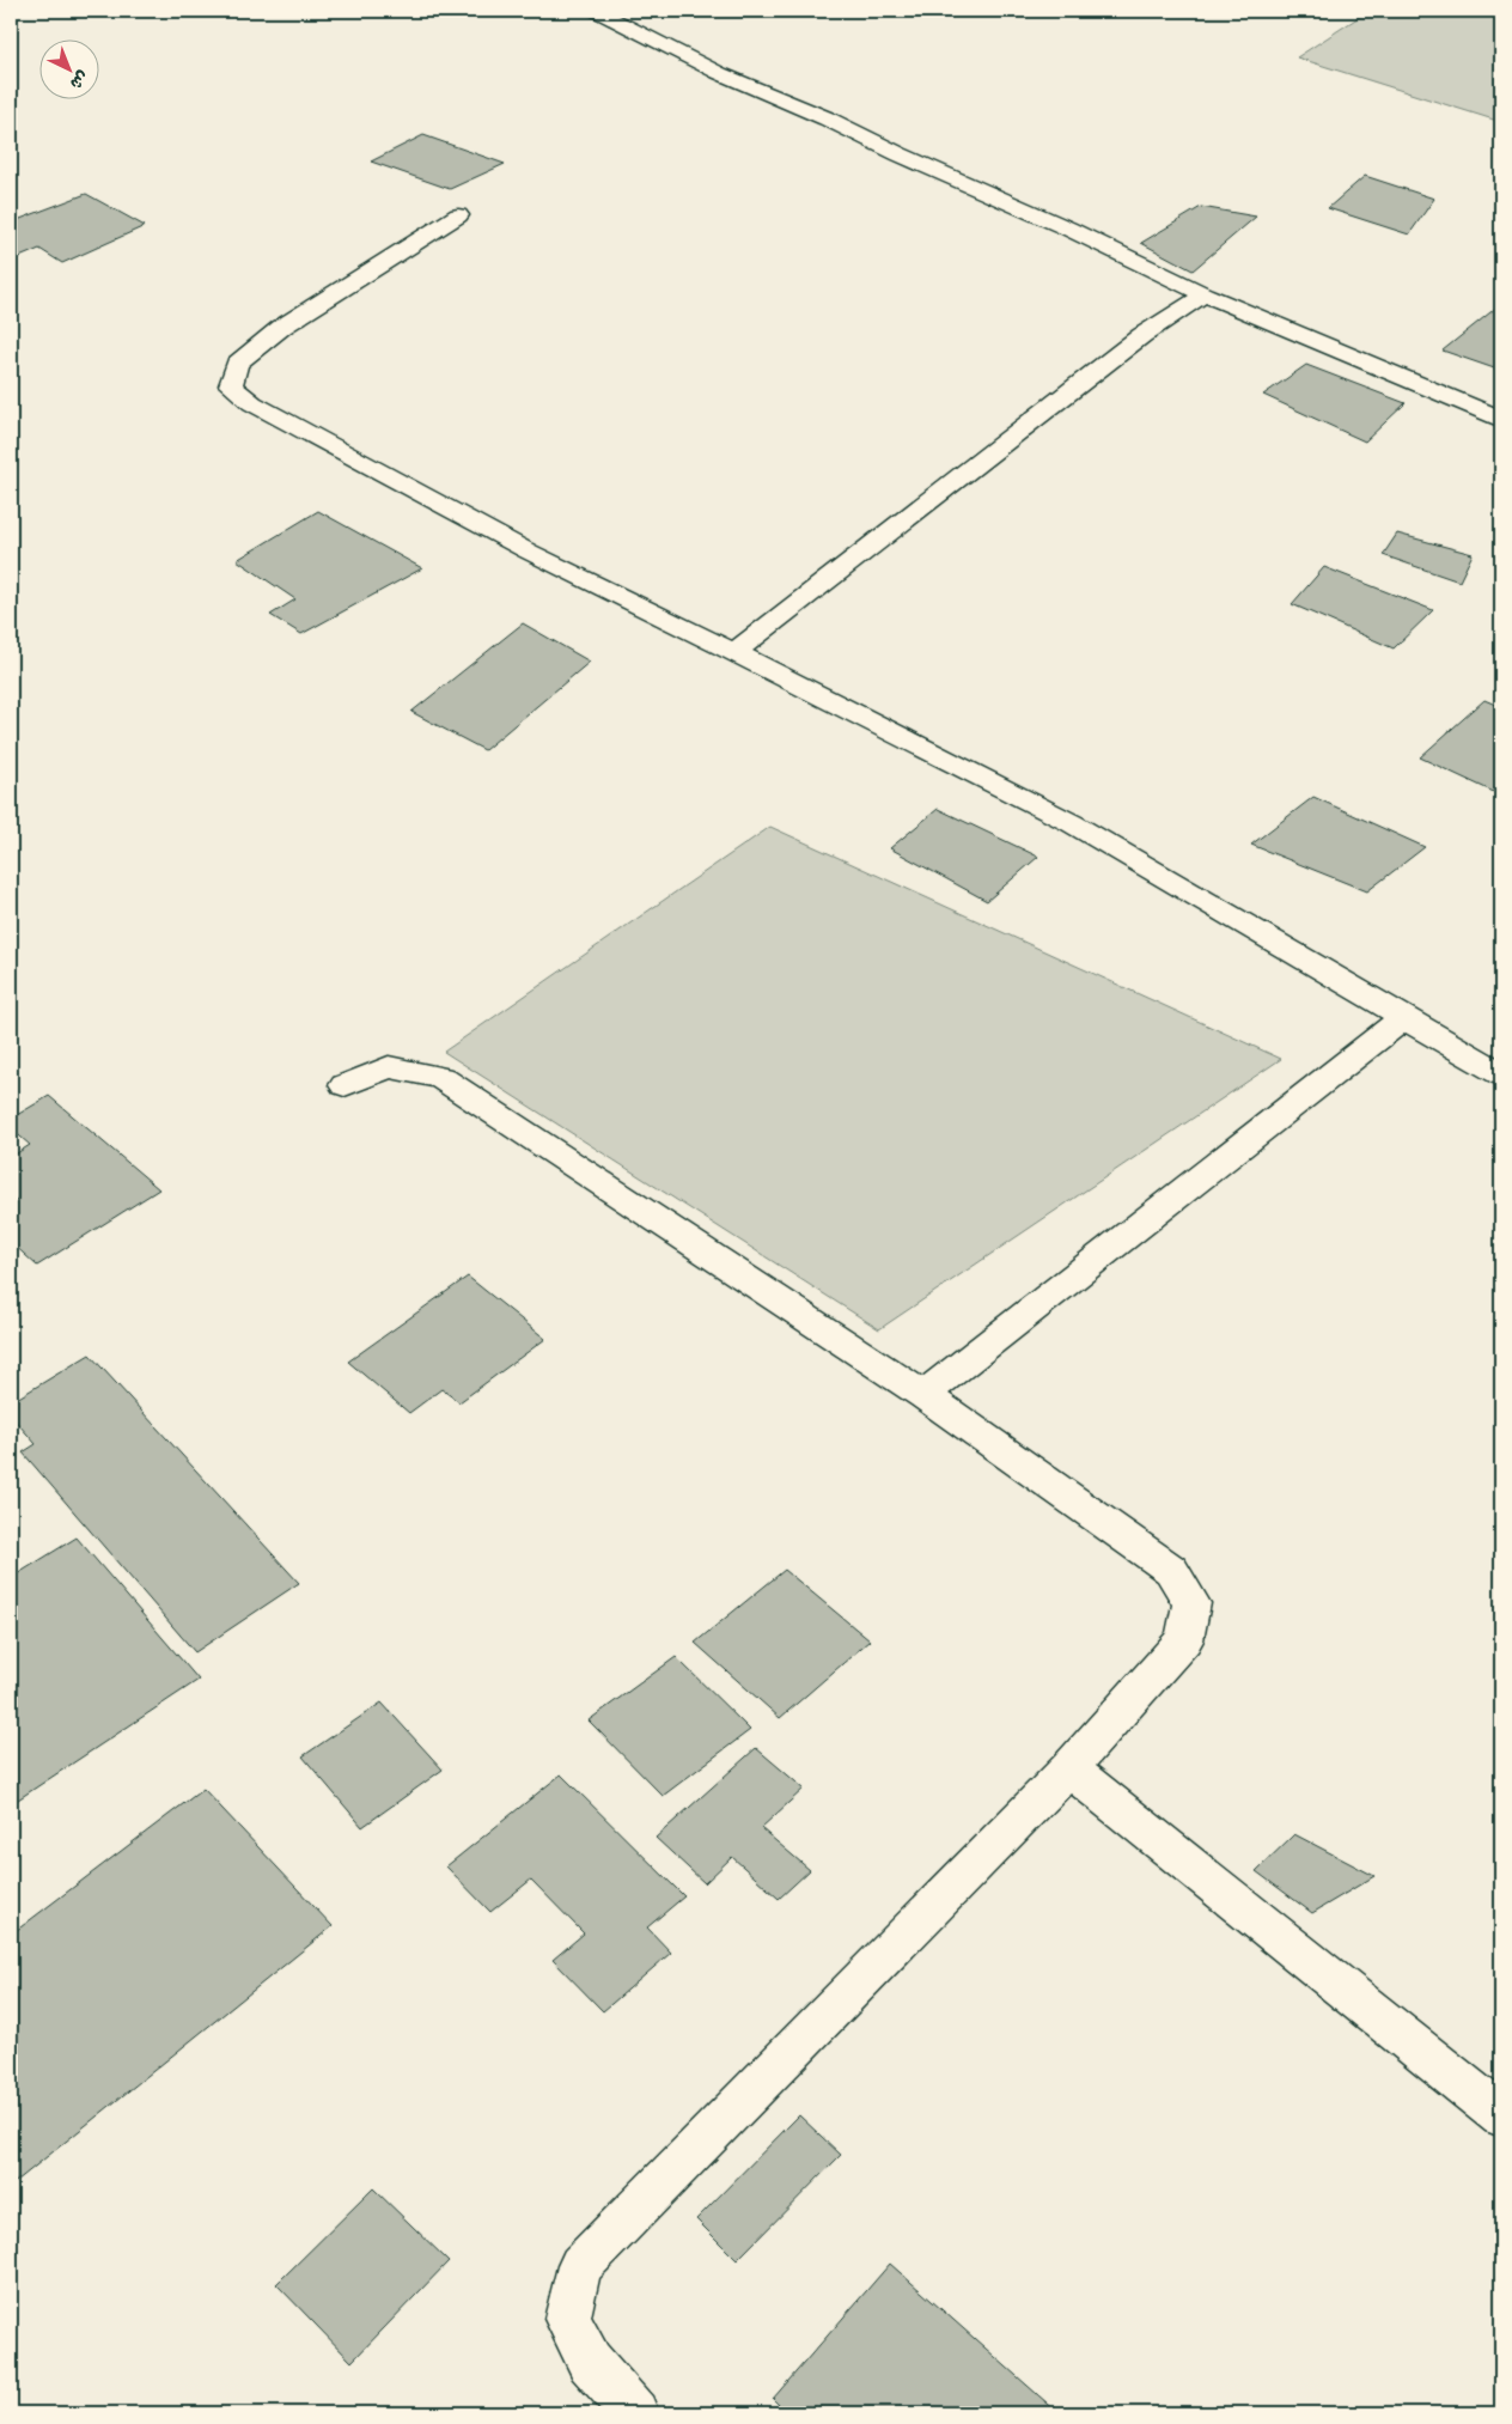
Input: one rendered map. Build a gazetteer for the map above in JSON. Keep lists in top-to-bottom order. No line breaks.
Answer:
{"north":"bottom right"}
